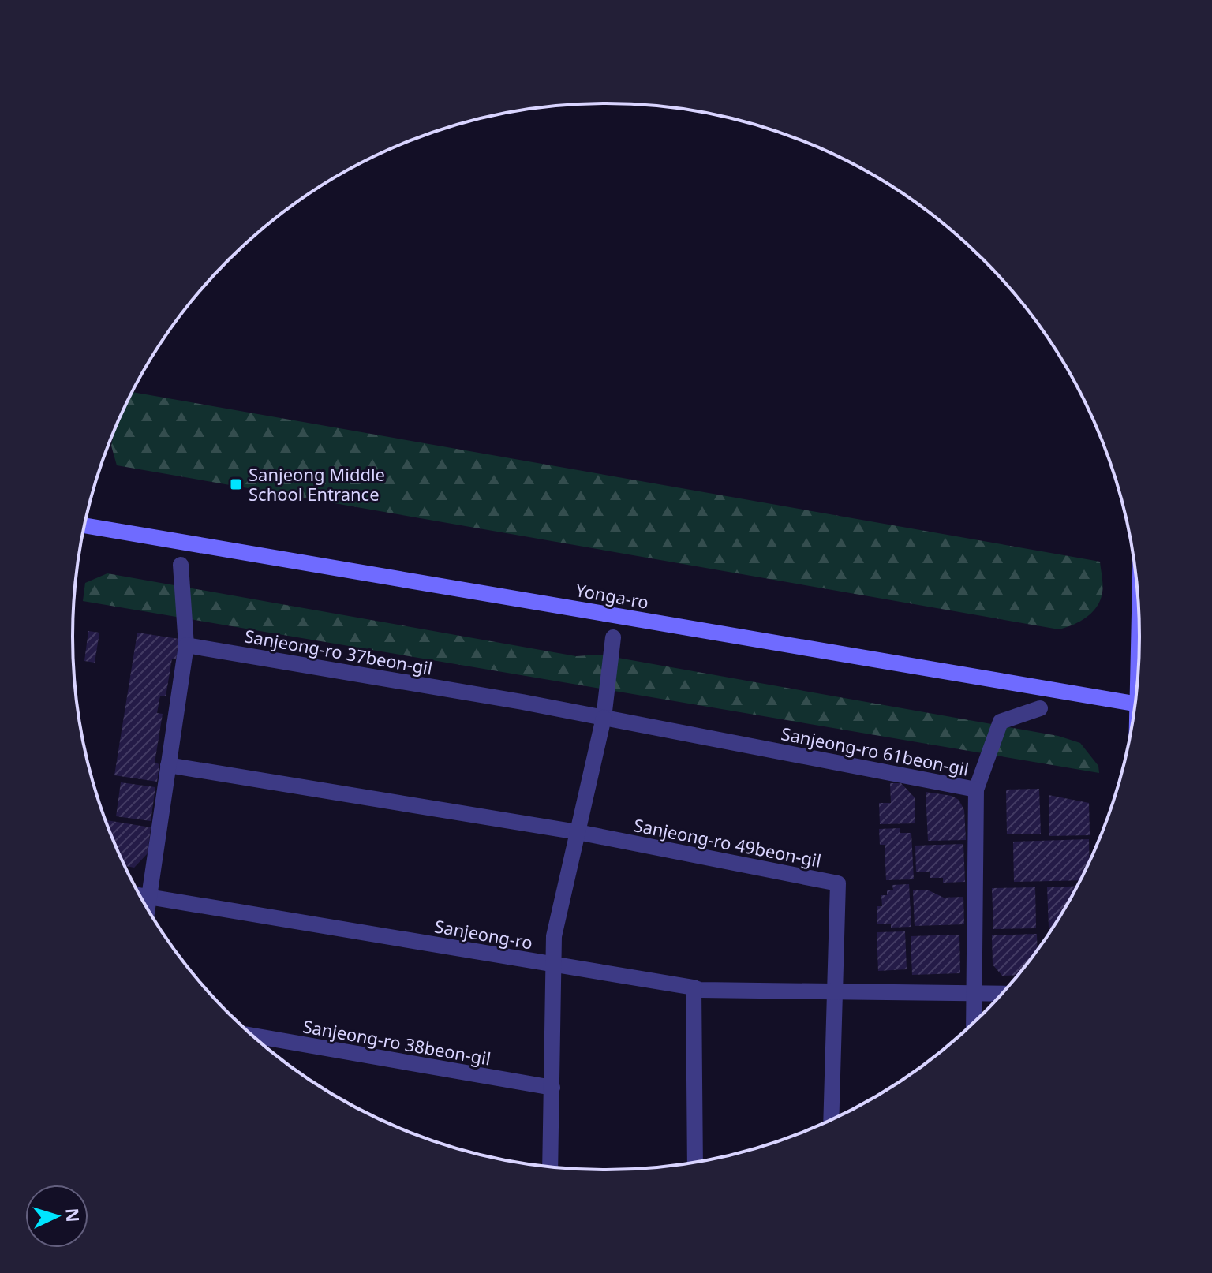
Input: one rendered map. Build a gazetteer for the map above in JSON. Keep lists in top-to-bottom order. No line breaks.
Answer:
{"streets":{"main road":["Yonga-ro"],"street":["Sanjeong-ro 37beon-gil","Sanjeong-ro 61beon-gil","Sanjeong-ro 49beon-gil","Sanjeong-ro","Sanjeong-ro 38beon-gil"]},"crossings":[["Sanjeong-ro 37beon-gil","Sanjeong-ro 61beon-gil"],["Sanjeong-ro 61beon-gil","Sanjeong-ro"],["Sanjeong-ro 49beon-gil","Sanjeong-ro"]],"places":{"transit":["Sanjeong Middle School Entrance"]},"north":"right"}
